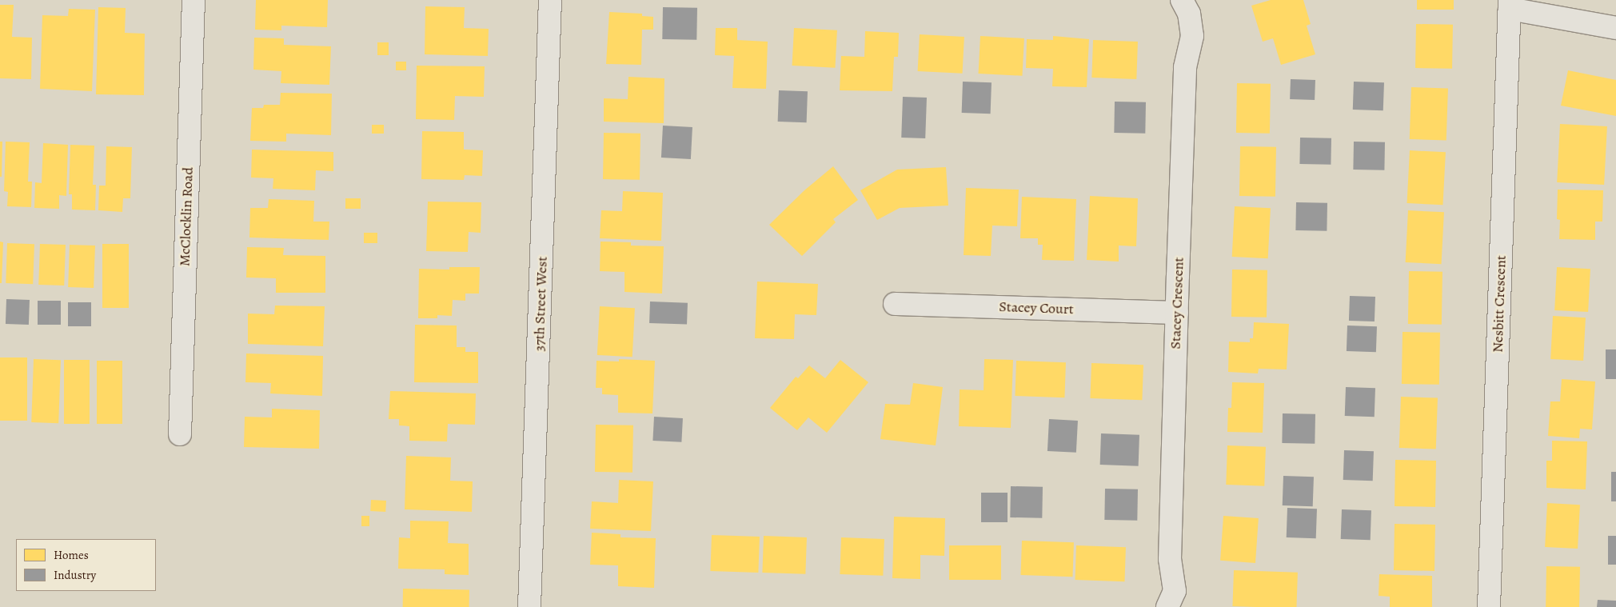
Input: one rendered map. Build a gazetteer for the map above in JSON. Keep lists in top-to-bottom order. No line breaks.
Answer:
{"streets":{"street":["McClocklin Road","Stacey Crescent","37th Street West","Nesbitt Crescent","Stacey Court"]},"crossings":[["Stacey Crescent","Stacey Court"]],"legend":["Homes","Industry"]}
